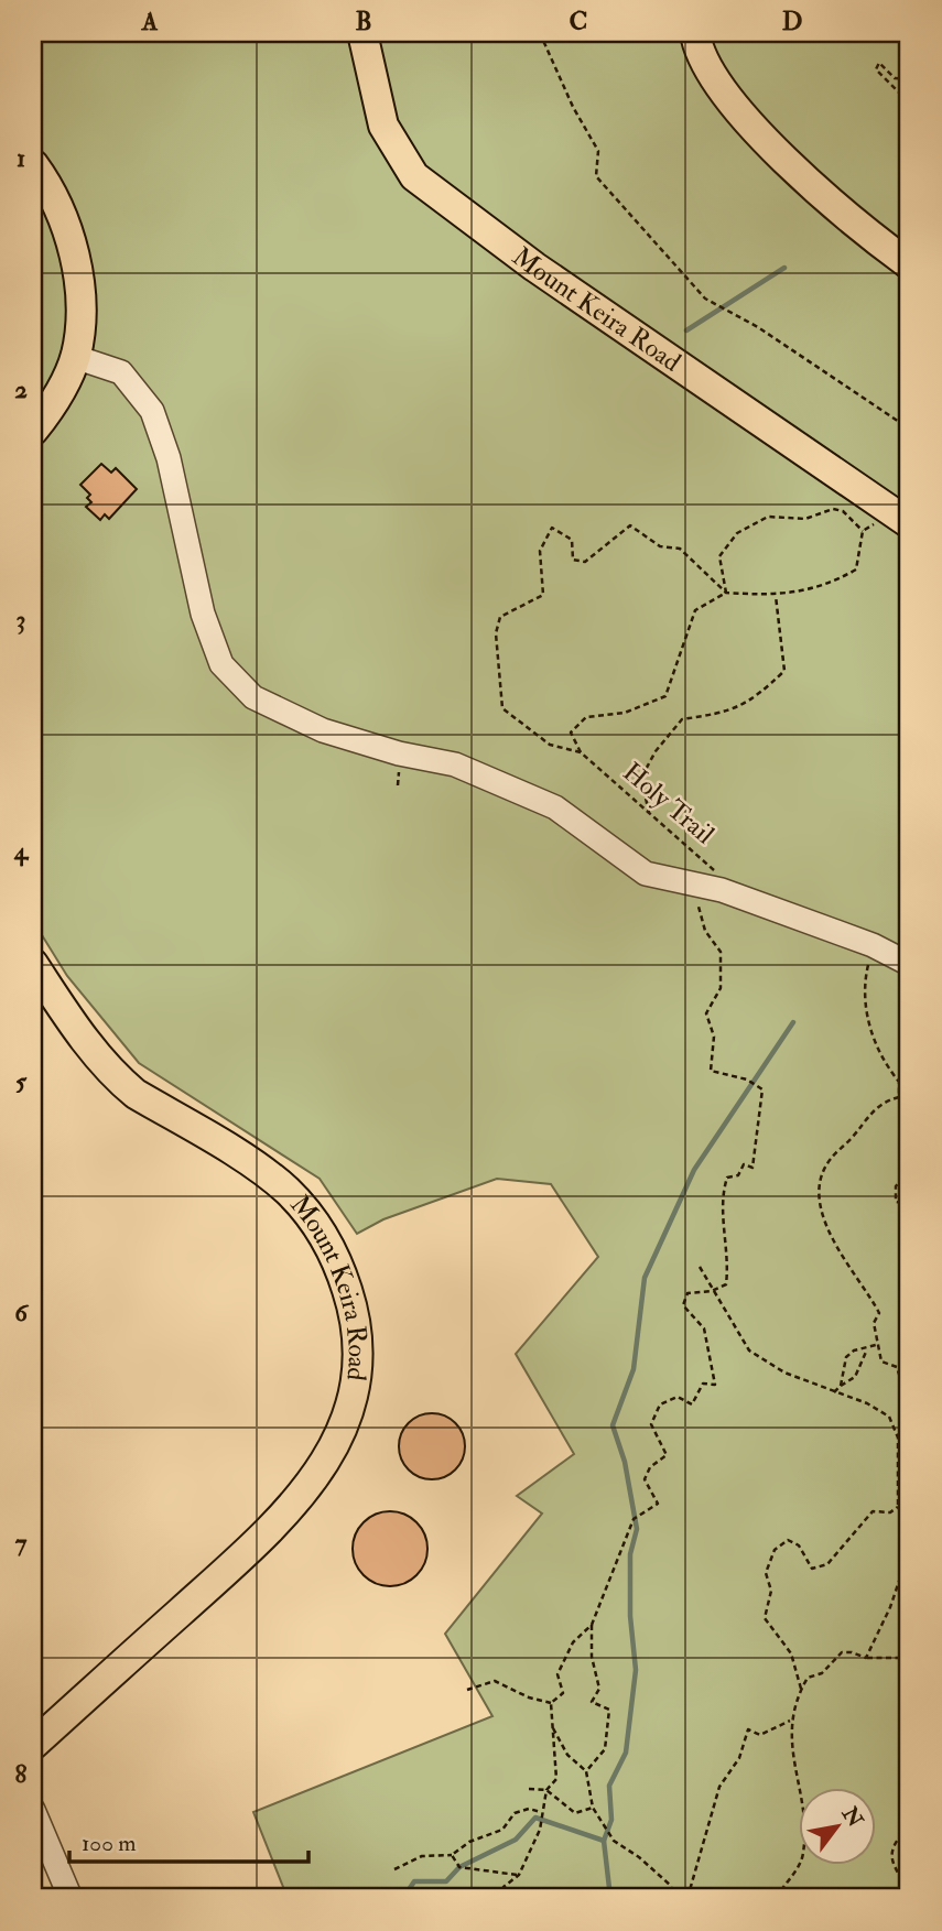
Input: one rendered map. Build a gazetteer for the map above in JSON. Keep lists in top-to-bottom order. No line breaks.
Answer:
{"streets":{"main road":["Mount Keira Road"],"path":["Holy Trail"]},"scale_bar":"100 m","north":"top right","grid":{"columns":["A","B","C","D"],"rows":["1","2","3","4","5","6","7","8"]}}
